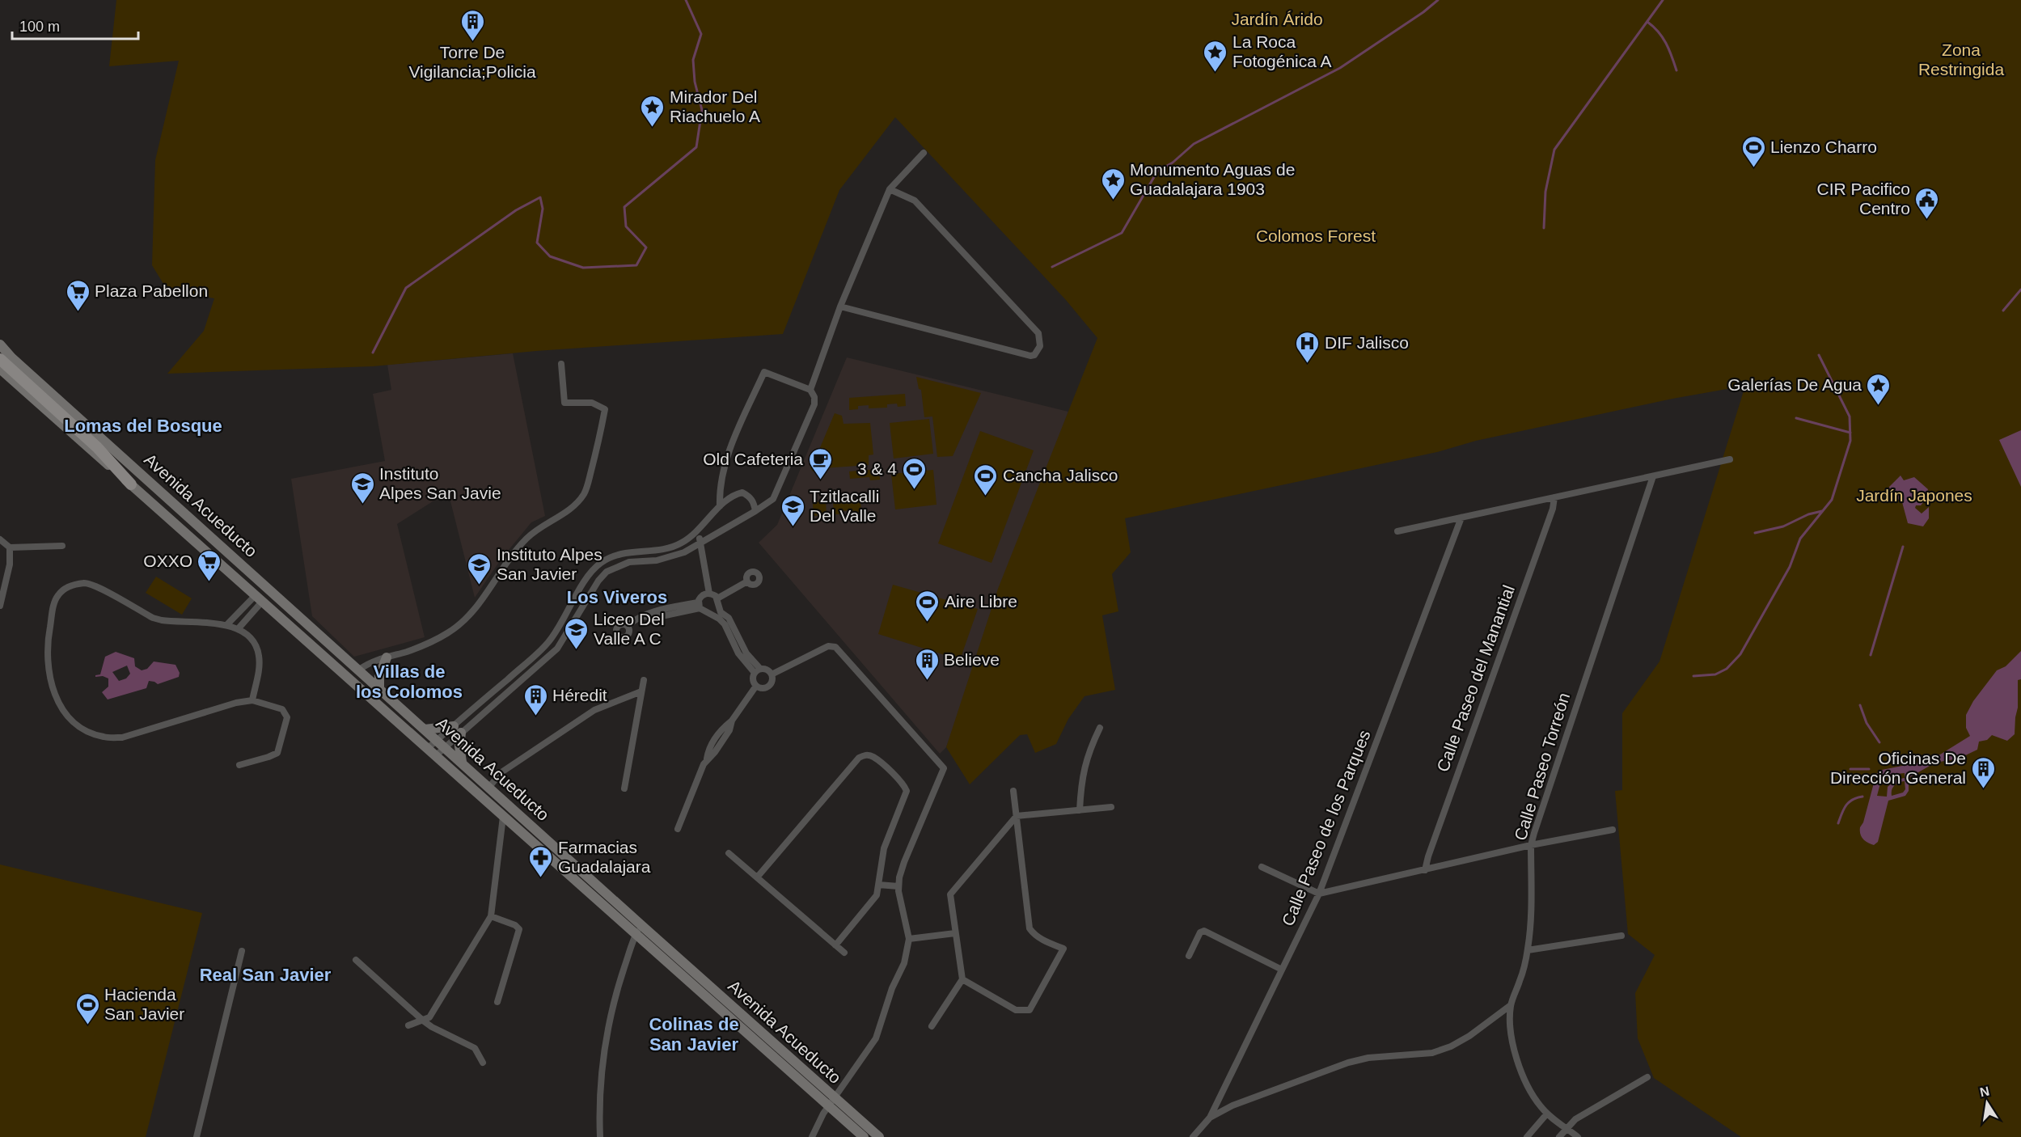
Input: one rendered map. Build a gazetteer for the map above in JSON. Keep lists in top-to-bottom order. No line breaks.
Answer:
{"streets":{"main road":["Avenida Acueducto"],"street":["Calle Paseo del Manantial","Calle Paseo Torreón","Calle Paseo de los Parques"]},"districts":["Lomas del Bosque","Los Viveros","Villas de los Colomos","Real San Javier","Colinas de San Javier"],"parks":["Jardín Árido","Zona Restringida","Colomos Forest","Jardín Japones"],"places":{"building":["Torre De Vigilancia;Policia","Believe","Héredit","Oficinas De Dirección General"],"place":["La Roca Fotogénica A","Mirador Del Riachuelo A","Monumento Aguas de Guadalajara 1903","Galerías De Agua"],"sports":["Lienzo Charro","3 & 4","Cancha Jalisco","Aire Libre","Hacienda San Javier"],"public building":["CIR Pacifico Centro"],"supermarket":["Plaza Pabellon","OXXO"],"hospital":["DIF Jalisco"],"cafe":["Old Cafeteria"],"school or university":["Instituto Alpes San Javie","Tzitlacalli Del Valle","Instituto Alpes San Javier","Liceo Del Valle A C"],"pharmacy":["Farmacias Guadalajara"]},"scale_bar":"100 m","north":"top"}
